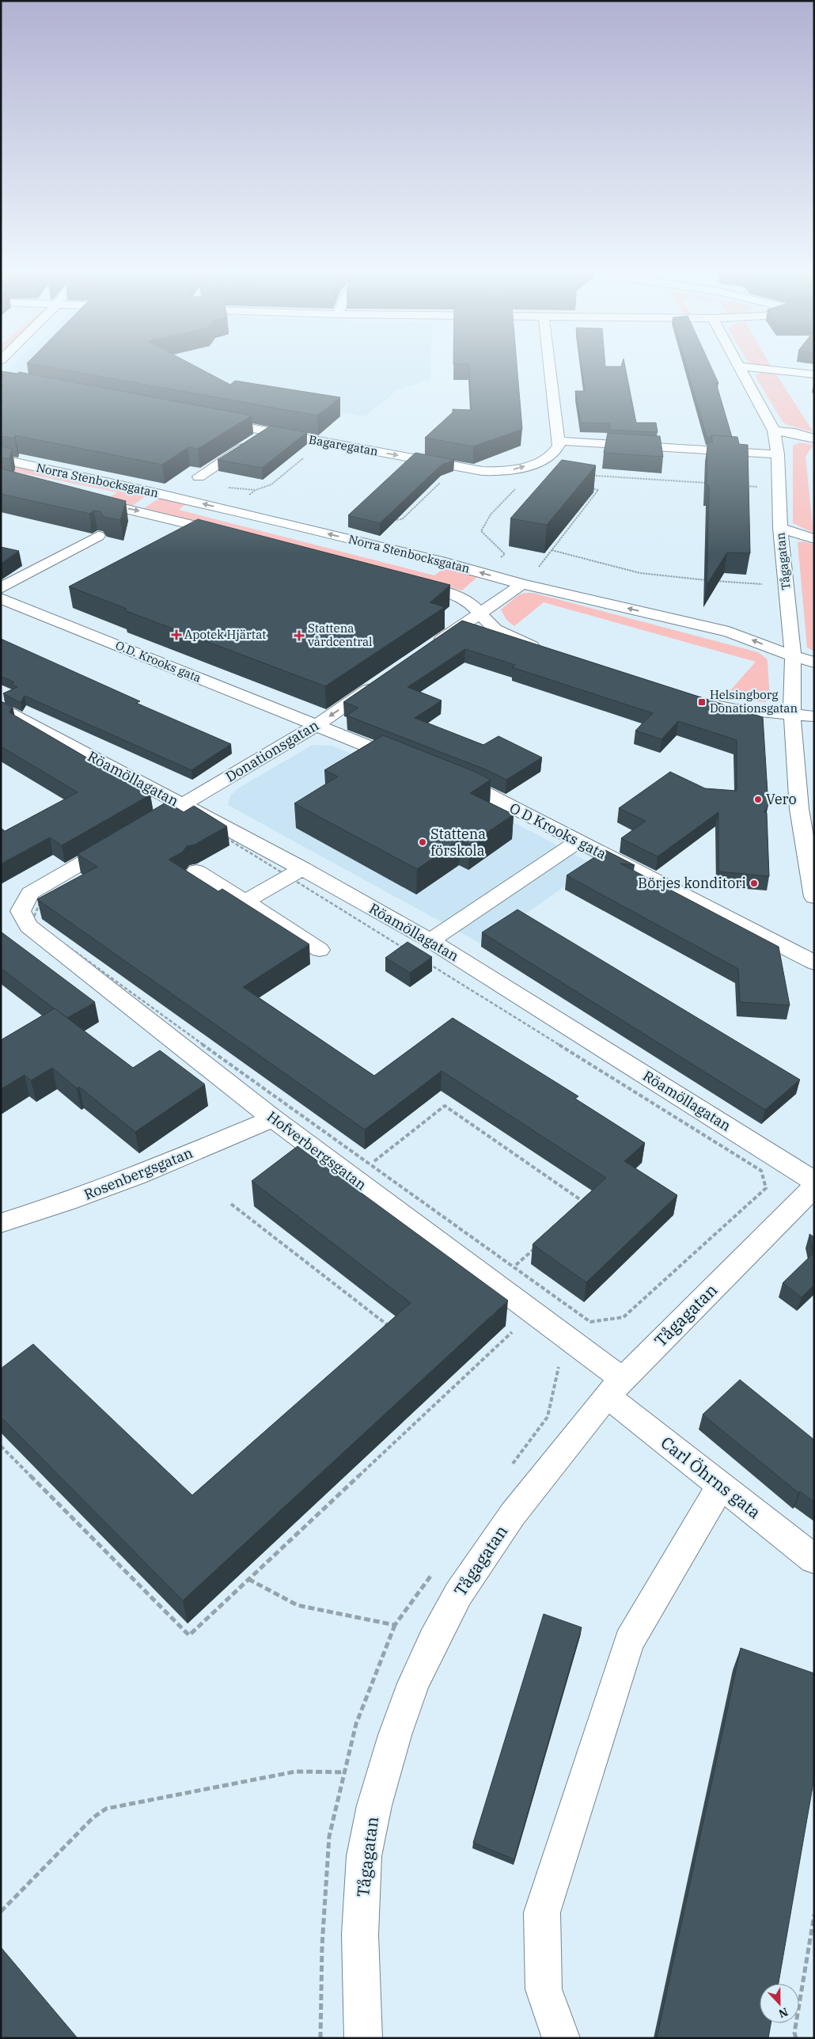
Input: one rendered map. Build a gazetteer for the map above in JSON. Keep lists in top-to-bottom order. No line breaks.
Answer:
{"streets":{"street":["Bagaregatan","Norra Stenbocksgatan","Tågagatan","O.D. Krooks gata","Donationsgatan","Röamöllagatan","O D Krooks gata","Hofverbergsgatan","Rosenbergsgatan","Carl Öhrns gata"]},"crossings":[["Norra Stenbocksgatan","Tågagatan"],["Tågagatan","Hofverbergsgatan"],["Tågagatan","Carl Öhrns gata"],["O.D. Krooks gata","Donationsgatan"],["Donationsgatan","Röamöllagatan"],["Donationsgatan","Hofverbergsgatan"],["Hofverbergsgatan","Rosenbergsgatan"],["Hofverbergsgatan","Carl Öhrns gata"]],"one_way":["Bagaregatan"],"places":{"health":["Apotek Hjärtat","Stattena vårdcentral"],"transit":["Helsingborg Donationsgatan"],"other":["Vero","Stattena förskola","Börjes konditori"]},"north":"bottom"}
